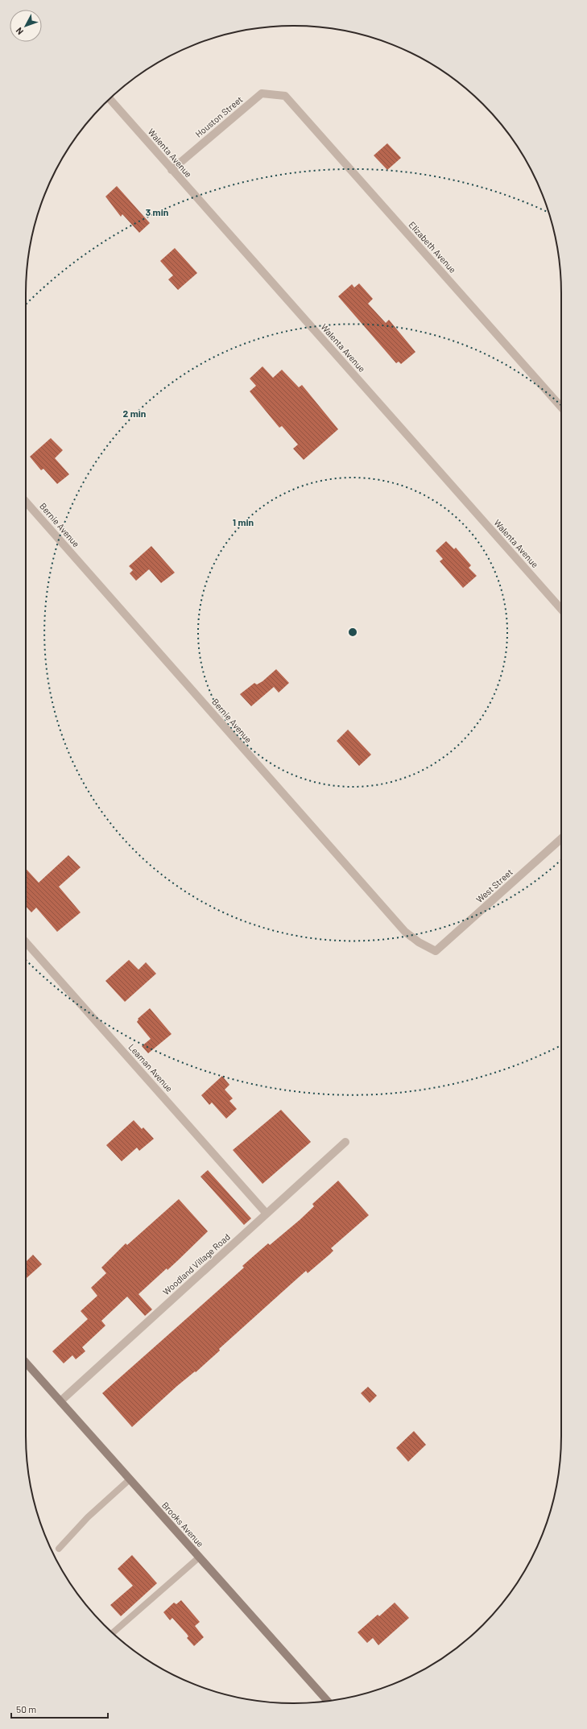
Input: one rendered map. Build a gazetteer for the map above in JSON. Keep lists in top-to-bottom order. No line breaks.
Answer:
{"streets":{"street":["Houston Street","Walenta Avenue","Elizabeth Avenue","Bernie Avenue","West Street","Leaman Avenue","Woodland Village Road","Brooks Avenue"]},"crossings":[["Houston Street","Walenta Avenue"],["Houston Street","Elizabeth Avenue"],["Bernie Avenue","West Street"],["Leaman Avenue","Woodland Village Road"],["Woodland Village Road","Brooks Avenue"]],"scale_bar":"50 m","north":"bottom left","rings":["3 min","2 min","1 min"]}
